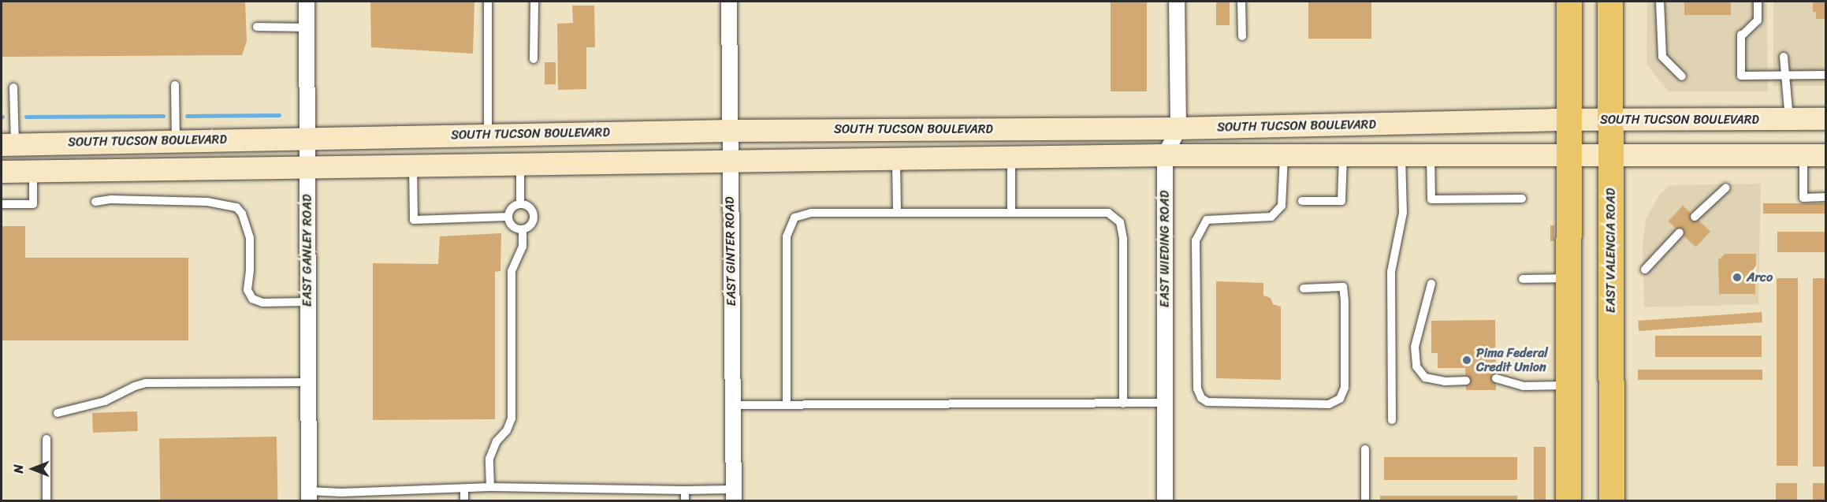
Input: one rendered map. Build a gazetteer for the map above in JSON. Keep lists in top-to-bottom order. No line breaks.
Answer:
{"streets":{"main road":["SOUTH TUCSON BOULEVARD","EAST VALENCIA ROAD"],"street":["EAST WIEDING ROAD","EAST GANLEY ROAD","EAST GINTER ROAD"]},"crossings":[["SOUTH TUCSON BOULEVARD","EAST WIEDING ROAD"],["SOUTH TUCSON BOULEVARD","EAST GANLEY ROAD"],["SOUTH TUCSON BOULEVARD","EAST VALENCIA ROAD"],["SOUTH TUCSON BOULEVARD","EAST GINTER ROAD"]],"places":["Arco","Pima Federal Credit Union"],"north":"left"}
